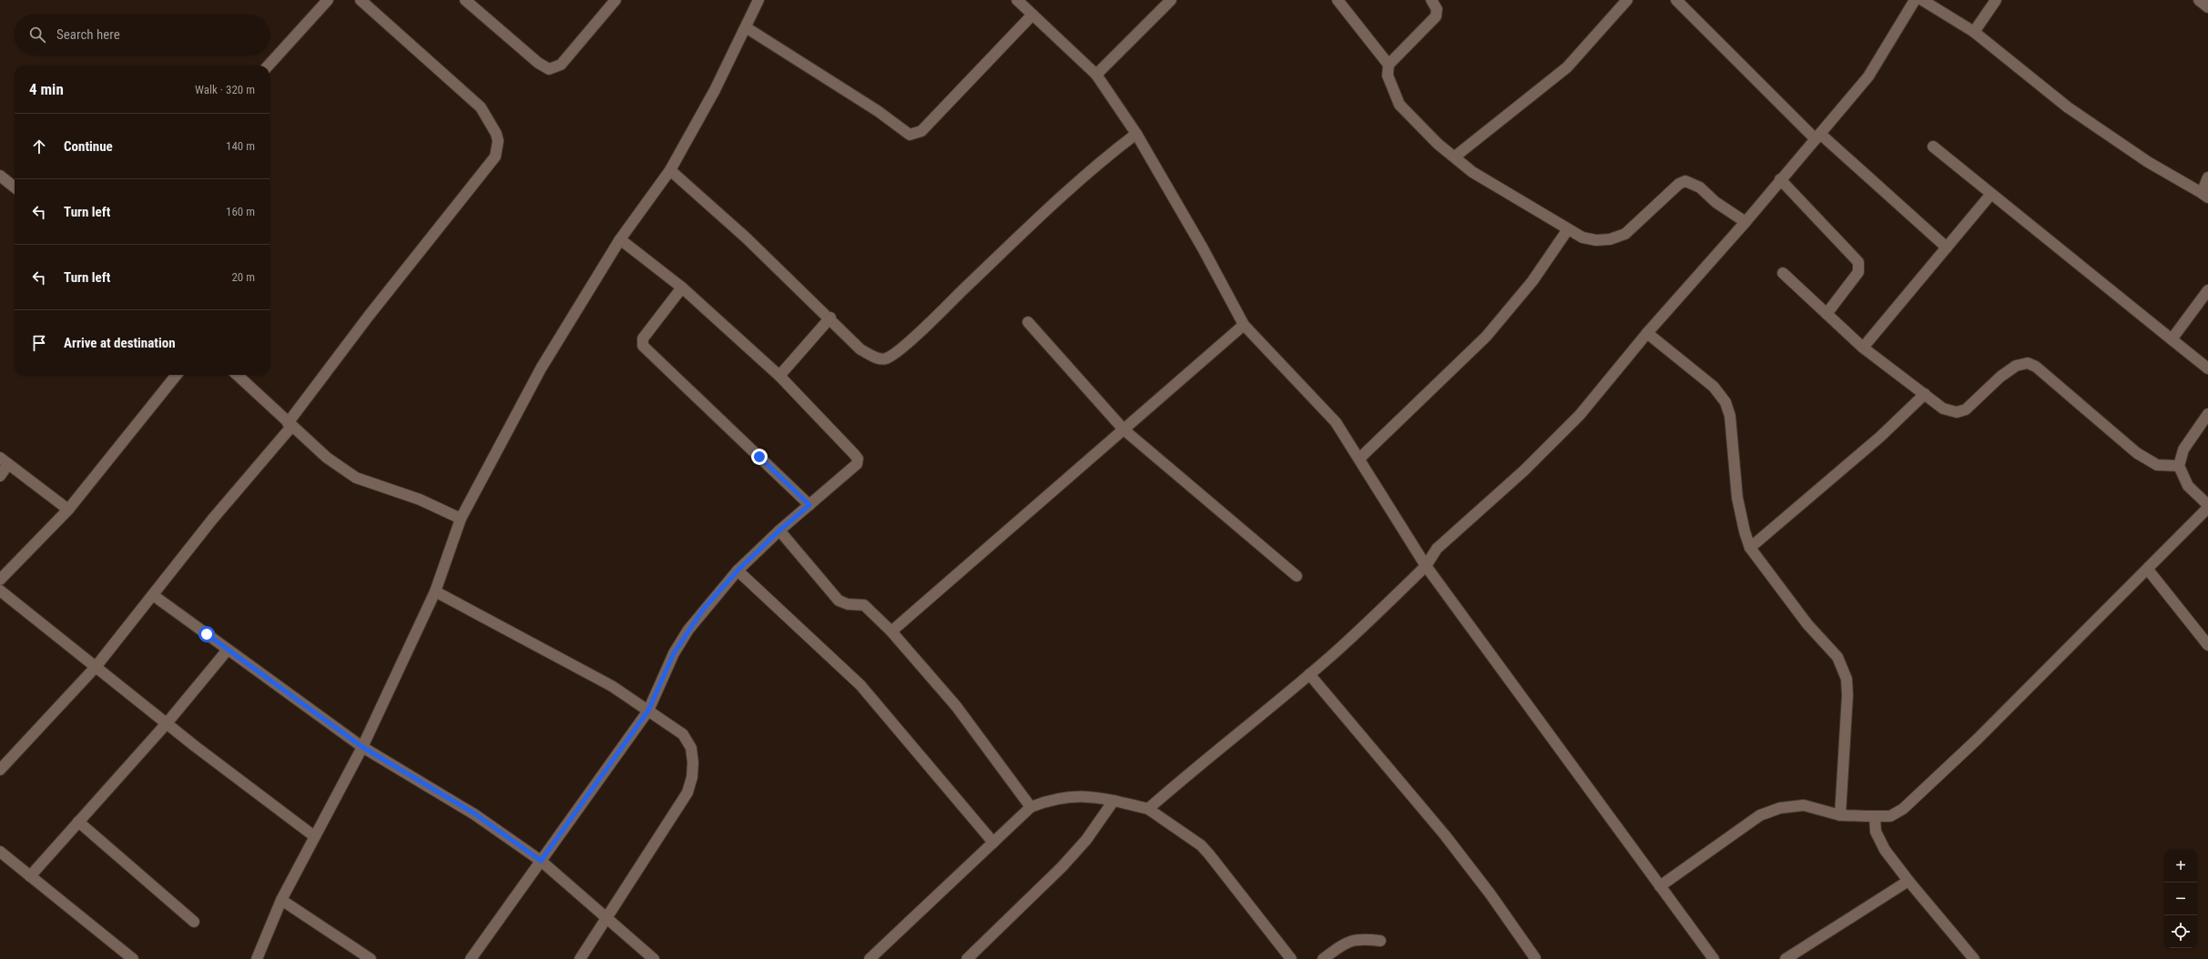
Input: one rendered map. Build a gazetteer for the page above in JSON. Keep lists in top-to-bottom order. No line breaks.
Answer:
{"page":{"search":"Search here","heading":["4 min","Walk · 320 m"],"list":[["Continue","140 m"],["Turn left","160 m"],["Turn left","20 m"],"Arrive at destination"],"map_buttons":["+","−"]}}
